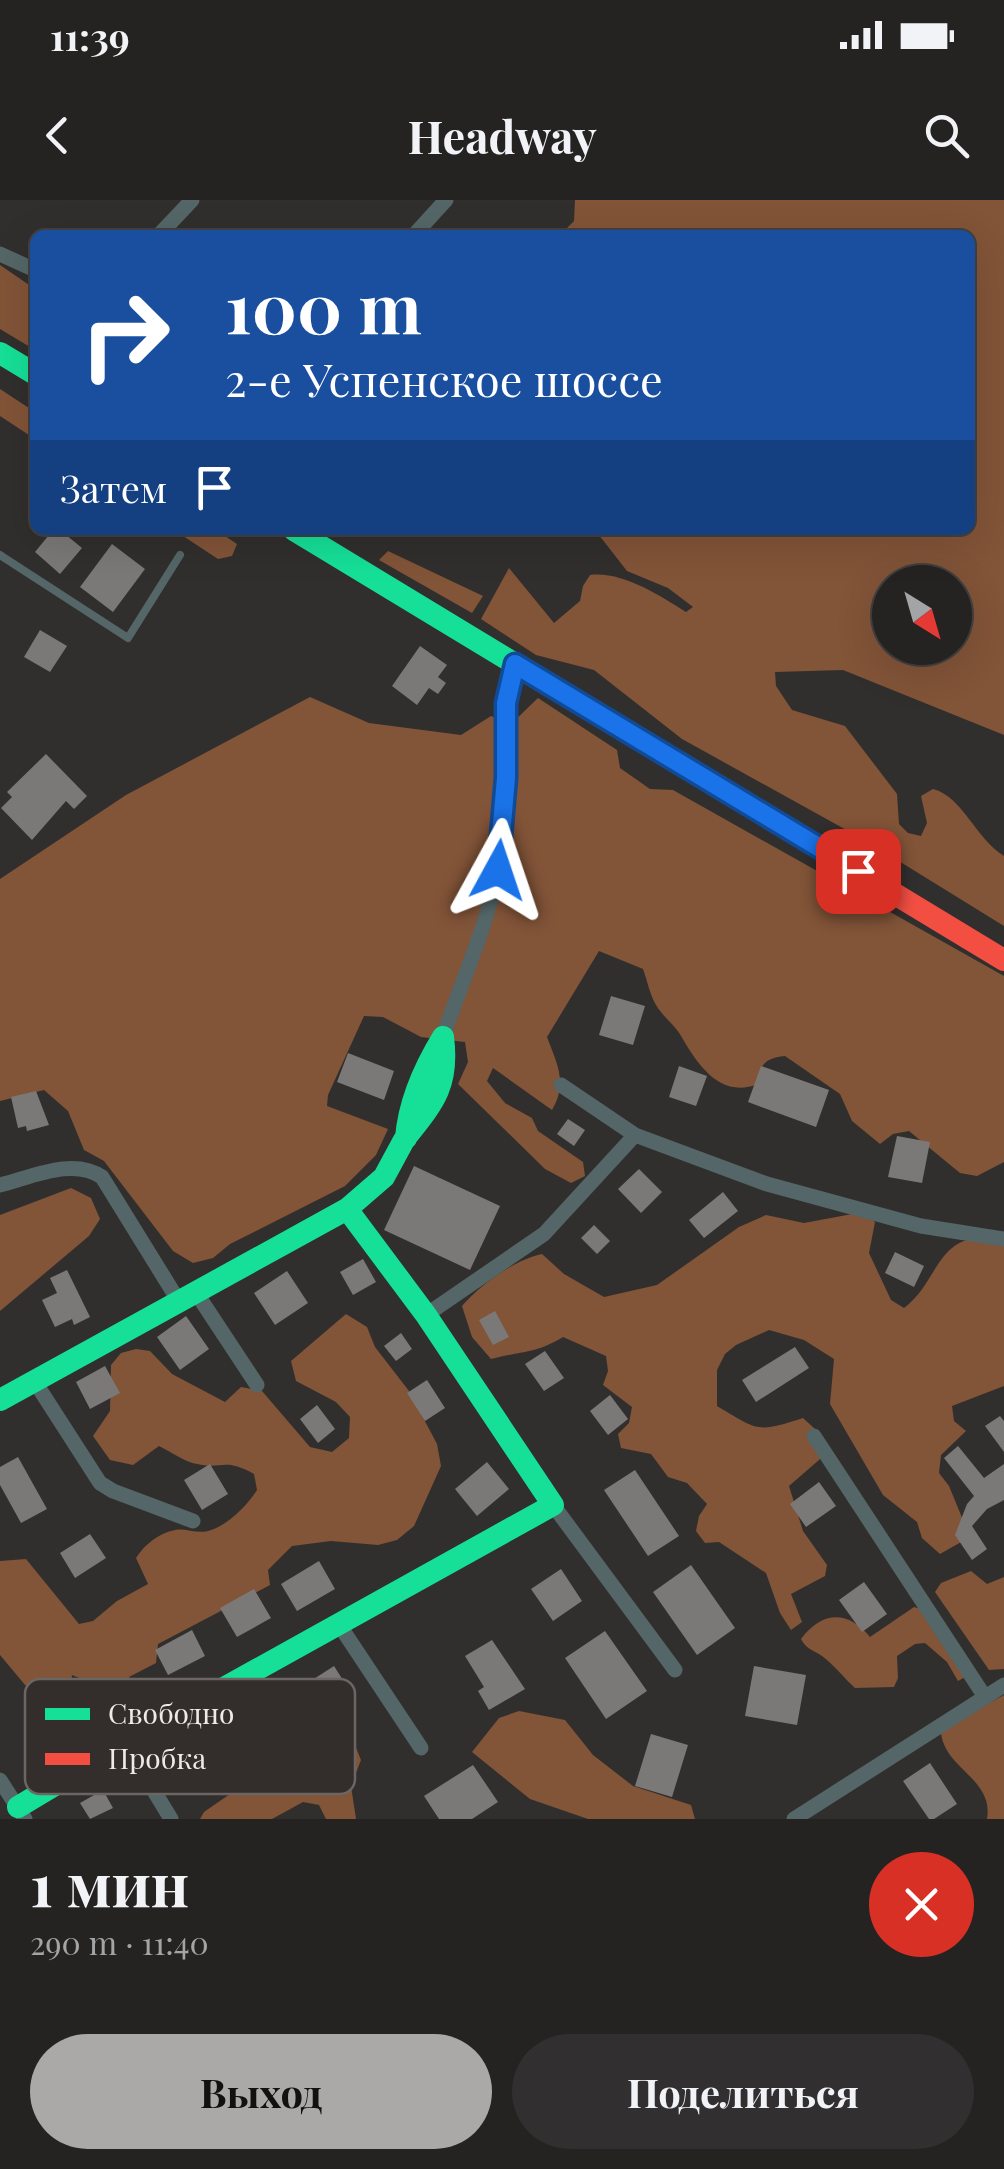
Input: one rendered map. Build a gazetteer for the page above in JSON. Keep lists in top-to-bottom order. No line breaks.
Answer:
{"legend":["Свободно","Пробка"],"north":"bottom right","page":{"status":"11:39","header":"Headway","turn":["100 m","2-е Успенское шоссе"],"then":"Затем","heading":["1 мин","290 m · 11:40"],"buttons":["Выход","Поделиться"]}}
